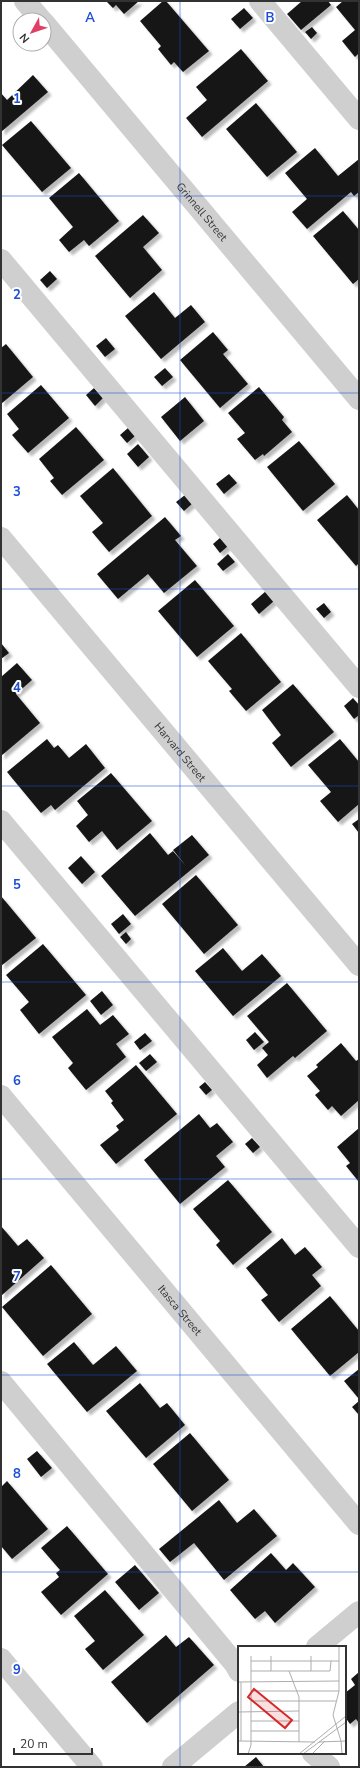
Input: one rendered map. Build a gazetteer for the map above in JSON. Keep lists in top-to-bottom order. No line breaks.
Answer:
{"streets":{"street":["Grinnell Street","Harvard Street","Itasca Street"]},"scale_bar":"20 m","north":"bottom left","grid":{"columns":["A","B"],"rows":["1","2","3","4","5","6","7","8","9"]}}
